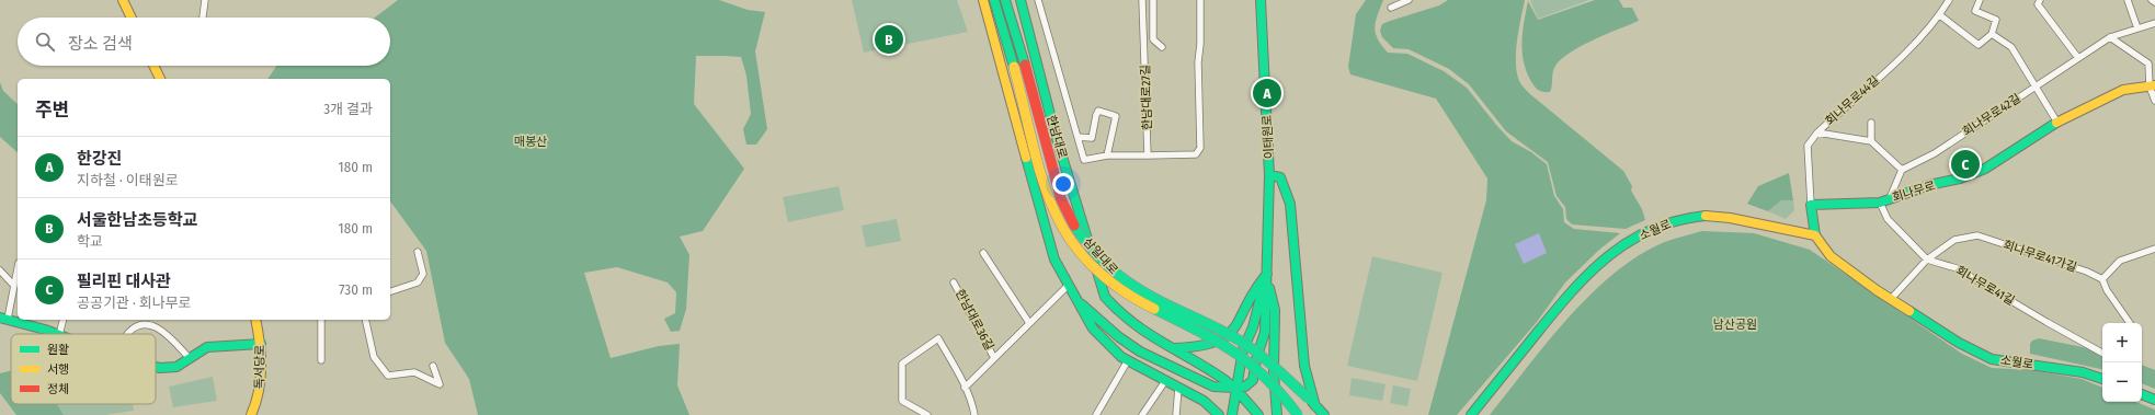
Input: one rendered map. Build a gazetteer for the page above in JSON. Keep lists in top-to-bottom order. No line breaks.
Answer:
{"streets":{"main road":["한남대로","이태원로","회나무로","소월로","삼일대로","독서당로"],"street":["한남대로27길","회나무로44길","회나무로42길","회나무로41가길","회나무로41길","한남대로36길"]},"crossings":[["회나무로44길","회나무로"],["한남대로","이태원로"],["회나무로41가길","회나무로41길"]],"parks":["매봉산","남산공원"],"legend":["원활","서행","정체"],"page":{"search":"장소 검색","pins":["B","A","C"],"heading":["주변","3개 결과"],"list":[{"mark":"A","name":"한강진","note":"지하철 · 이태원로","value":"180 m"},{"mark":"B","name":"서울한남초등학교","note":"학교","value":"180 m"},{"mark":"C","name":"필리핀 대사관","note":"공공기관 · 회나무로","value":"730 m"}],"map_buttons":["+","−"]}}
